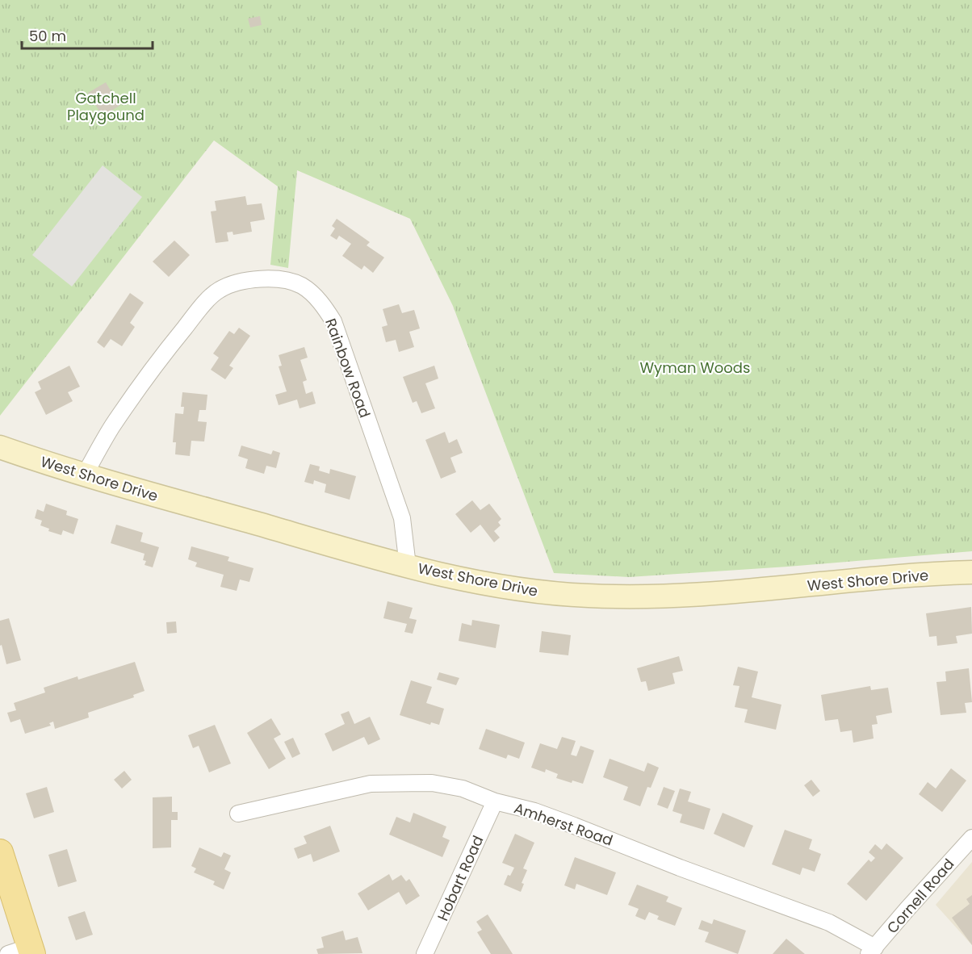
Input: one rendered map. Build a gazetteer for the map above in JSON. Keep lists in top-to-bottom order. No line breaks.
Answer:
{"streets":{"main road":["West Shore Drive"],"street":["Rainbow Road","Amherst Road","Hobart Road","Cornell Road"]},"crossings":[["Rainbow Road","West Shore Drive"],["Amherst Road","Hobart Road"],["Amherst Road","Cornell Road"]],"parks":["Gatchell Playgound","Wyman Woods"],"scale_bar":"50 m"}
